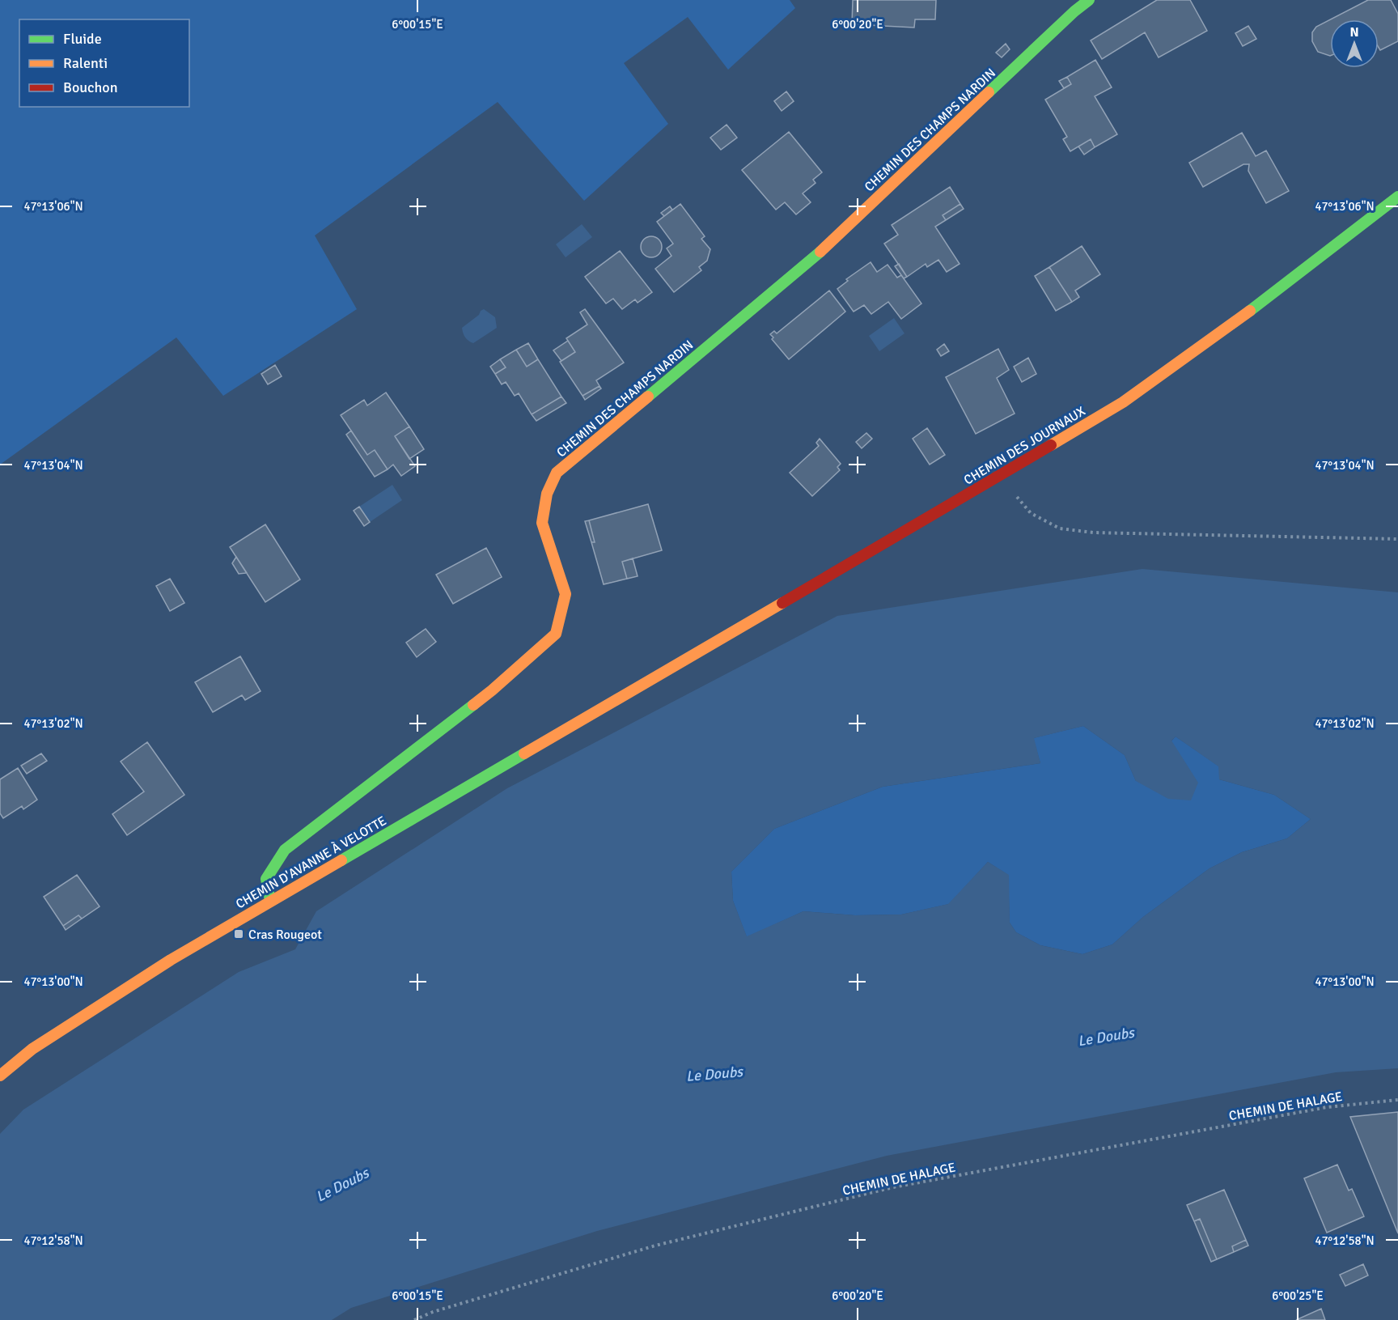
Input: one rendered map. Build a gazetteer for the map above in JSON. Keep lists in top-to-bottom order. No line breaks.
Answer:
{"streets":{"street":["CHEMIN DES CHAMPS NARDIN","CHEMIN DES JOURNAUX","CHEMIN D'AVANNE À VELOTTE"],"path":["CHEMIN DE HALAGE"]},"crossings":[["CHEMIN DES CHAMPS NARDIN","CHEMIN D'AVANNE À VELOTTE"],["CHEMIN DES JOURNAUX","CHEMIN D'AVANNE À VELOTTE"]],"water":["Le Doubs"],"places":{"transit":["Cras Rougeot"]},"legend":["Fluide","Ralenti","Bouchon"],"north":"top","coordinates":["6°00'15\"E","6°00'20\"E","47°13'06\"N","47°13'04\"N","47°13'02\"N","47°13'00\"N","47°12'58\"N","6°00'25\"E"]}
